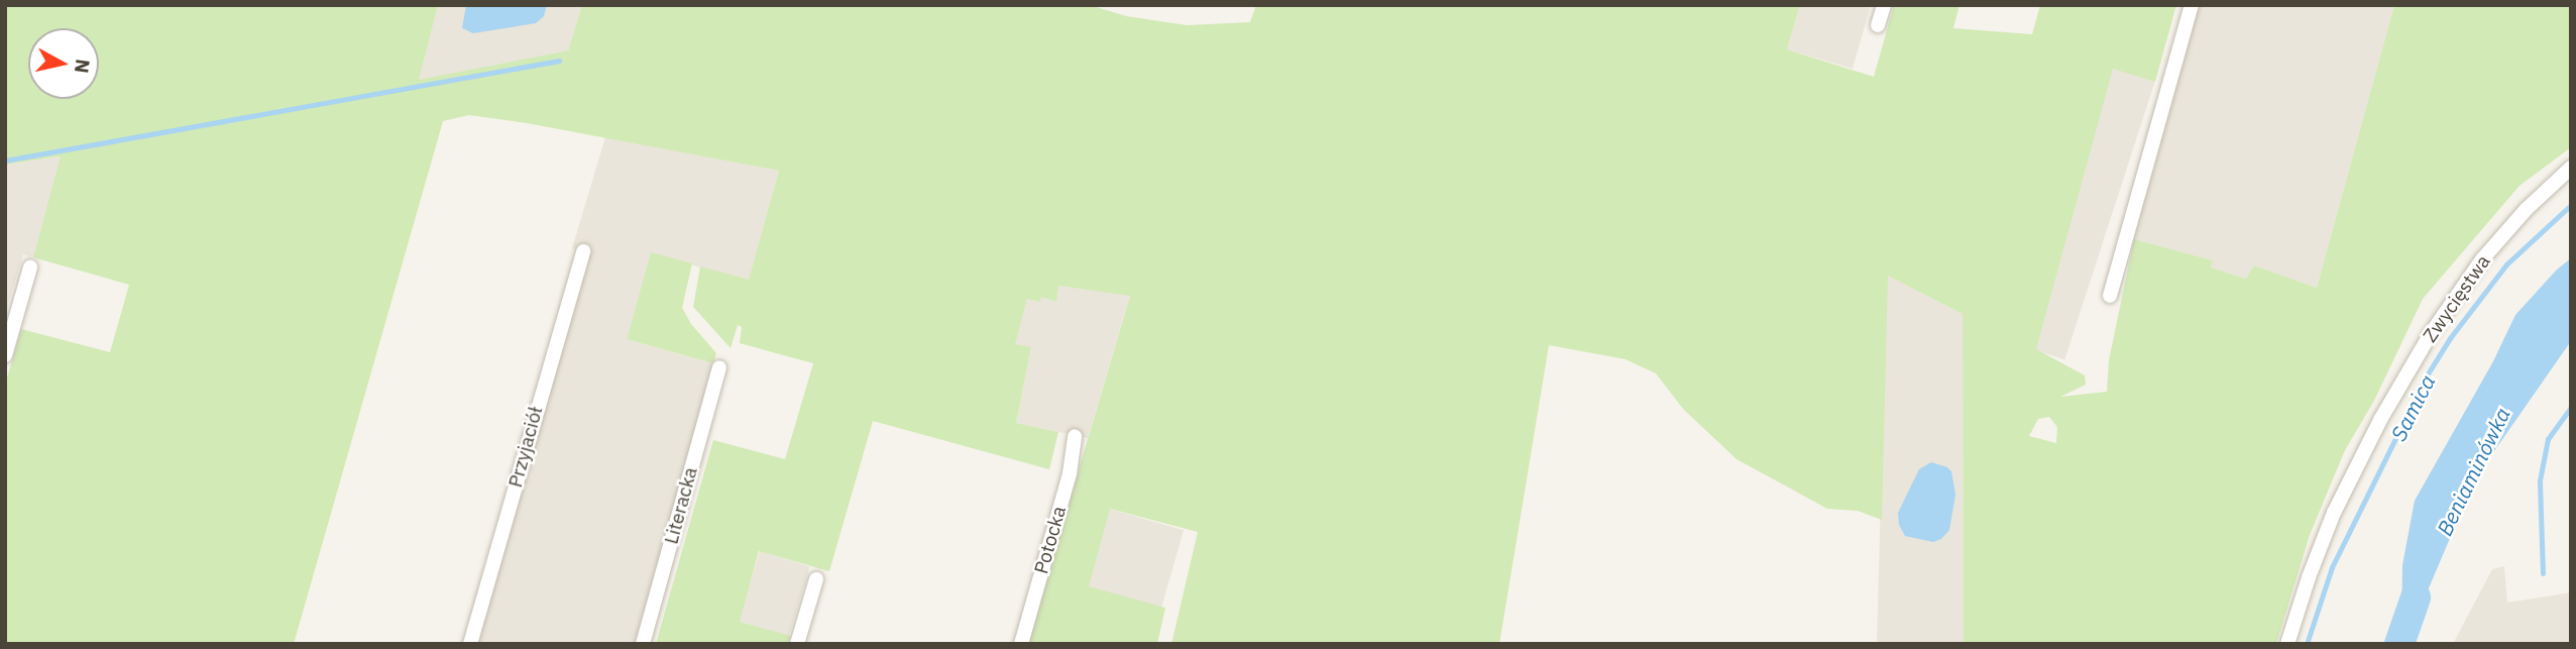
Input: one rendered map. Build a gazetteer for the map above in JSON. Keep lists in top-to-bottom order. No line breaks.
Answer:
{"streets":{"street":["Zwycięstwa","Przyjaciół","Literacka","Potocka"]},"water":["Samica","Beniaminówka"],"north":"right"}
